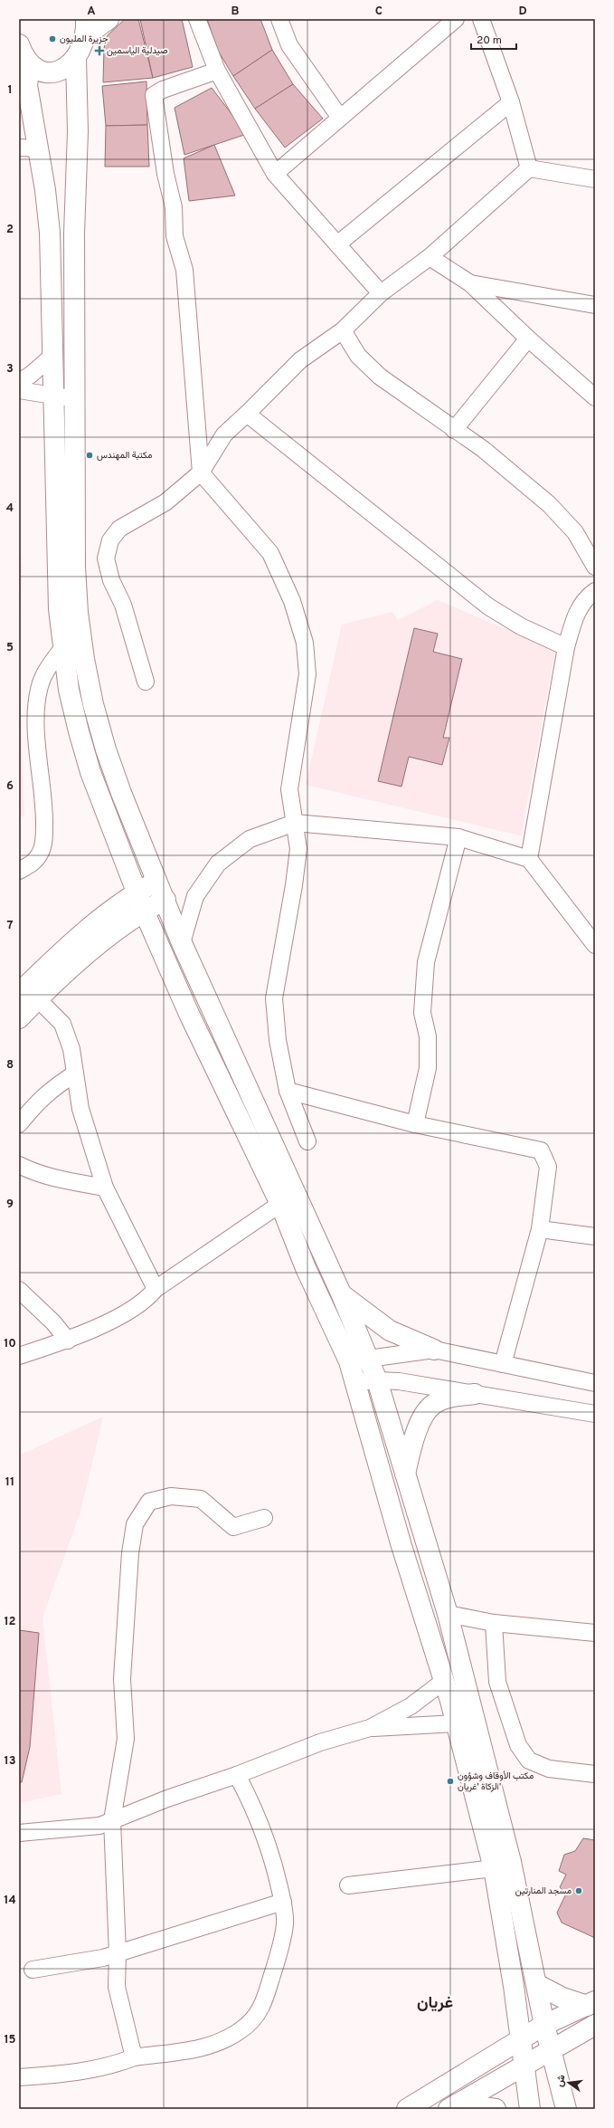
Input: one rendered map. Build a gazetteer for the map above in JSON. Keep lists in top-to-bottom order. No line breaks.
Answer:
{"districts":["غريان"],"places":{"other":["جزيرة المليون","مكتبة المهندس","مكتب الأوقاف وشؤون الزكاة 'غريان'","مسجد المنارتين"],"health":["صيدلية الياسمين"]},"scale_bar":"20 m","north":"left","grid":{"columns":["A","B","C","D"],"rows":["1","2","3","4","5","6","7","8","9","10","11","12","13","14","15"]}}
